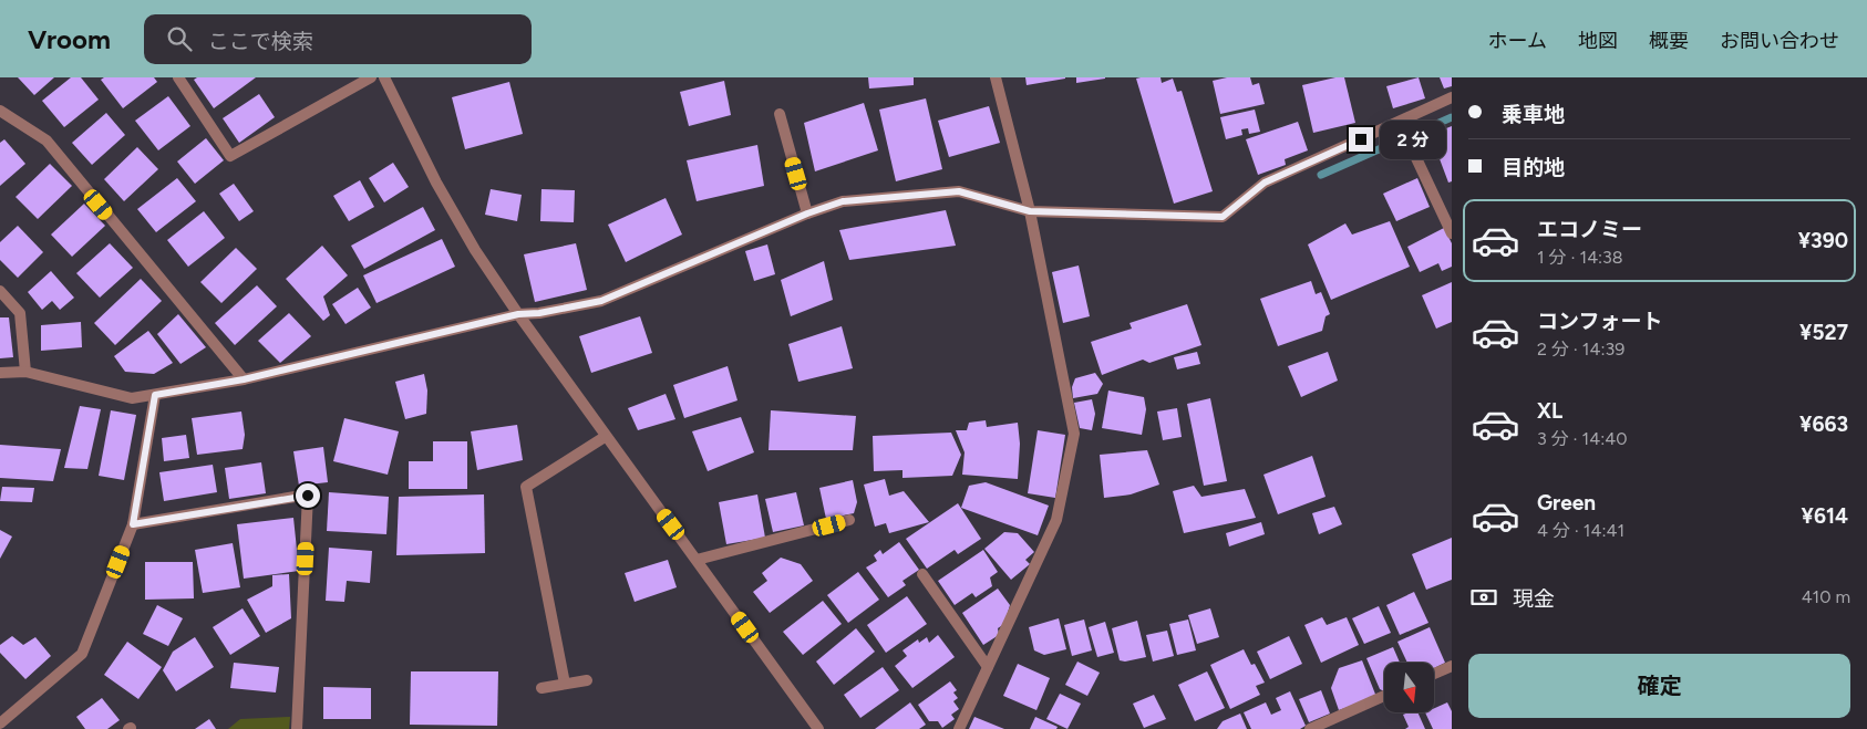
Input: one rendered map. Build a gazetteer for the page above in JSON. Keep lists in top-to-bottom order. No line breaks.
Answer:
{"north":"bottom","page":{"header":"Vroom","search":"ここで検索","nav":["ホーム","地図","概要","お問い合わせ"],"banner":["乗車地","目的地"],"bubble":"2 分","list":[{"name":"エコノミー","note":"1 分 · 14:38","value":"¥390"},{"name":"コンフォート","note":"2 分 · 14:39","value":"¥527"},{"name":"XL","note":"3 分 · 14:40","value":"¥663"},{"name":"Green","note":"4 分 · 14:41","value":"¥614"}],"pay":["現金","410 m"],"buttons":"確定"}}
